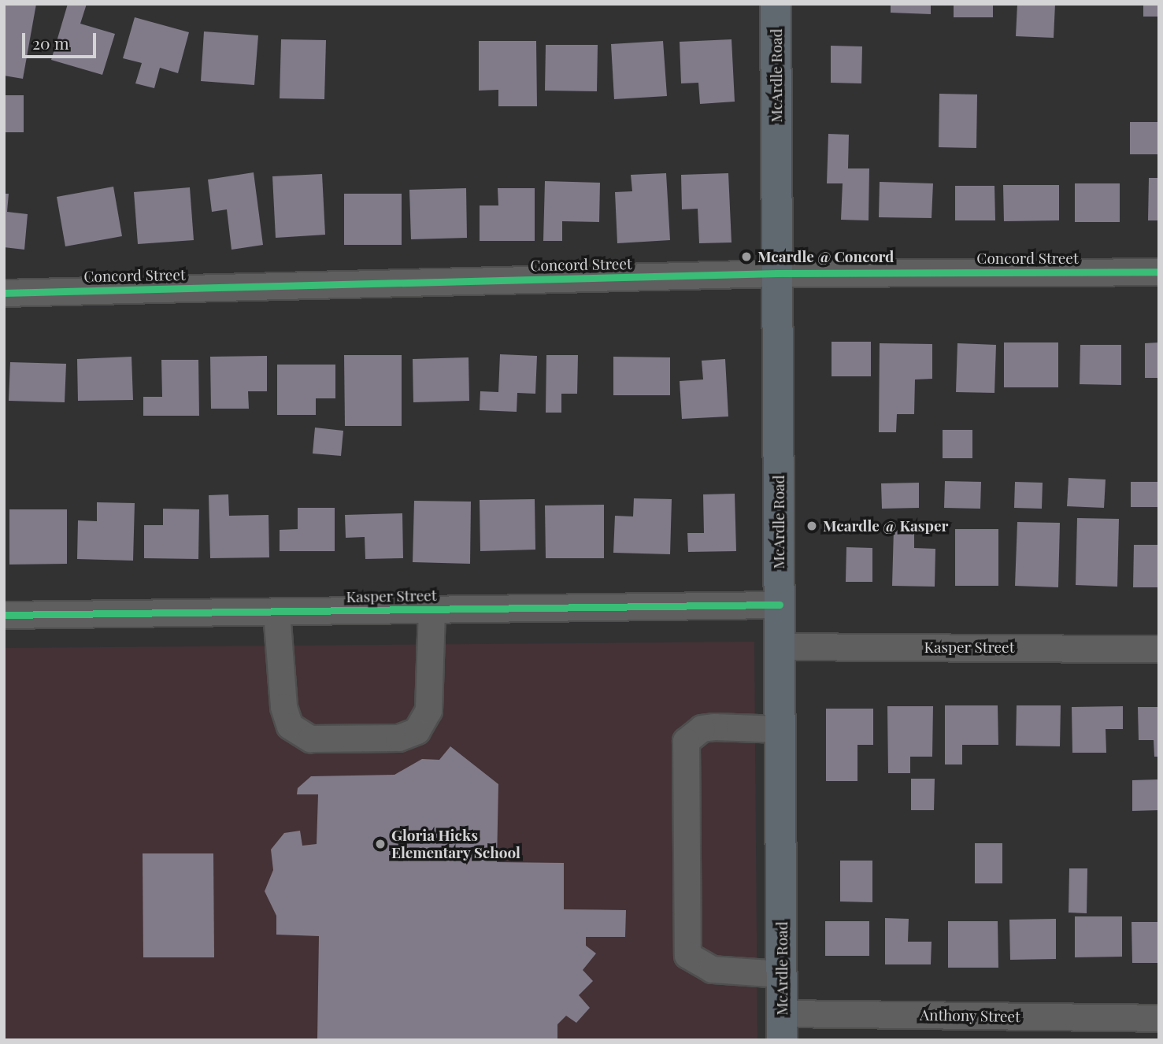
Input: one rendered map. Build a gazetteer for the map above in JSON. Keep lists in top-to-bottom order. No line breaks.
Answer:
{"streets":{"main road":["McArdle Road"],"street":["Concord Street","Kasper Street","Anthony Street"]},"crossings":[["McArdle Road","Concord Street"],["McArdle Road","Kasper Street"],["McArdle Road","Anthony Street"]],"places":["Mcardle @ Concord","Mcardle @ Kasper","Gloria Hicks Elementary School"],"scale_bar":"20 m"}
